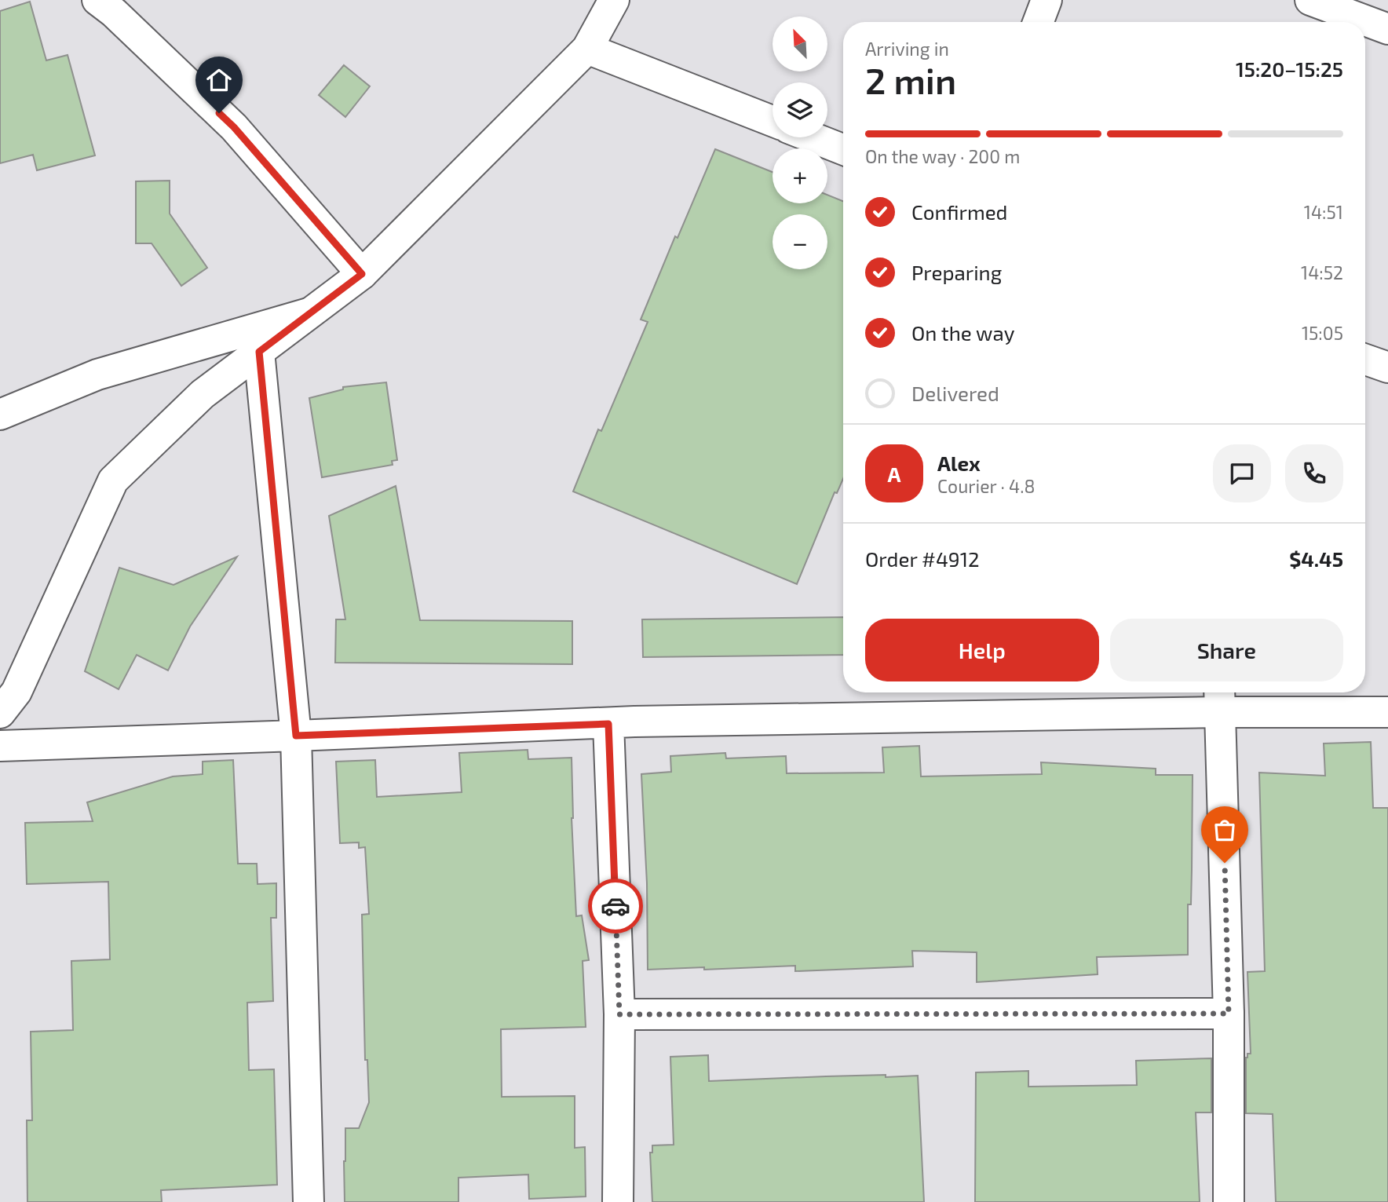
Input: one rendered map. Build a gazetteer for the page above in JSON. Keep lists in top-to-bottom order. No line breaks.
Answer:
{"north":"top left","page":{"map_buttons":["+","−"],"heading":["2 min","Arriving in","15:20–15:25"],"panel":["Alex","Courier · 4.8","Order #4912","$4.45"],"bar":"On the way · 200 m","list":[["Confirmed","14:51"],["Preparing","14:52"],["On the way","15:05"],"Delivered"],"round":"A","buttons":["Help","Share"]}}
